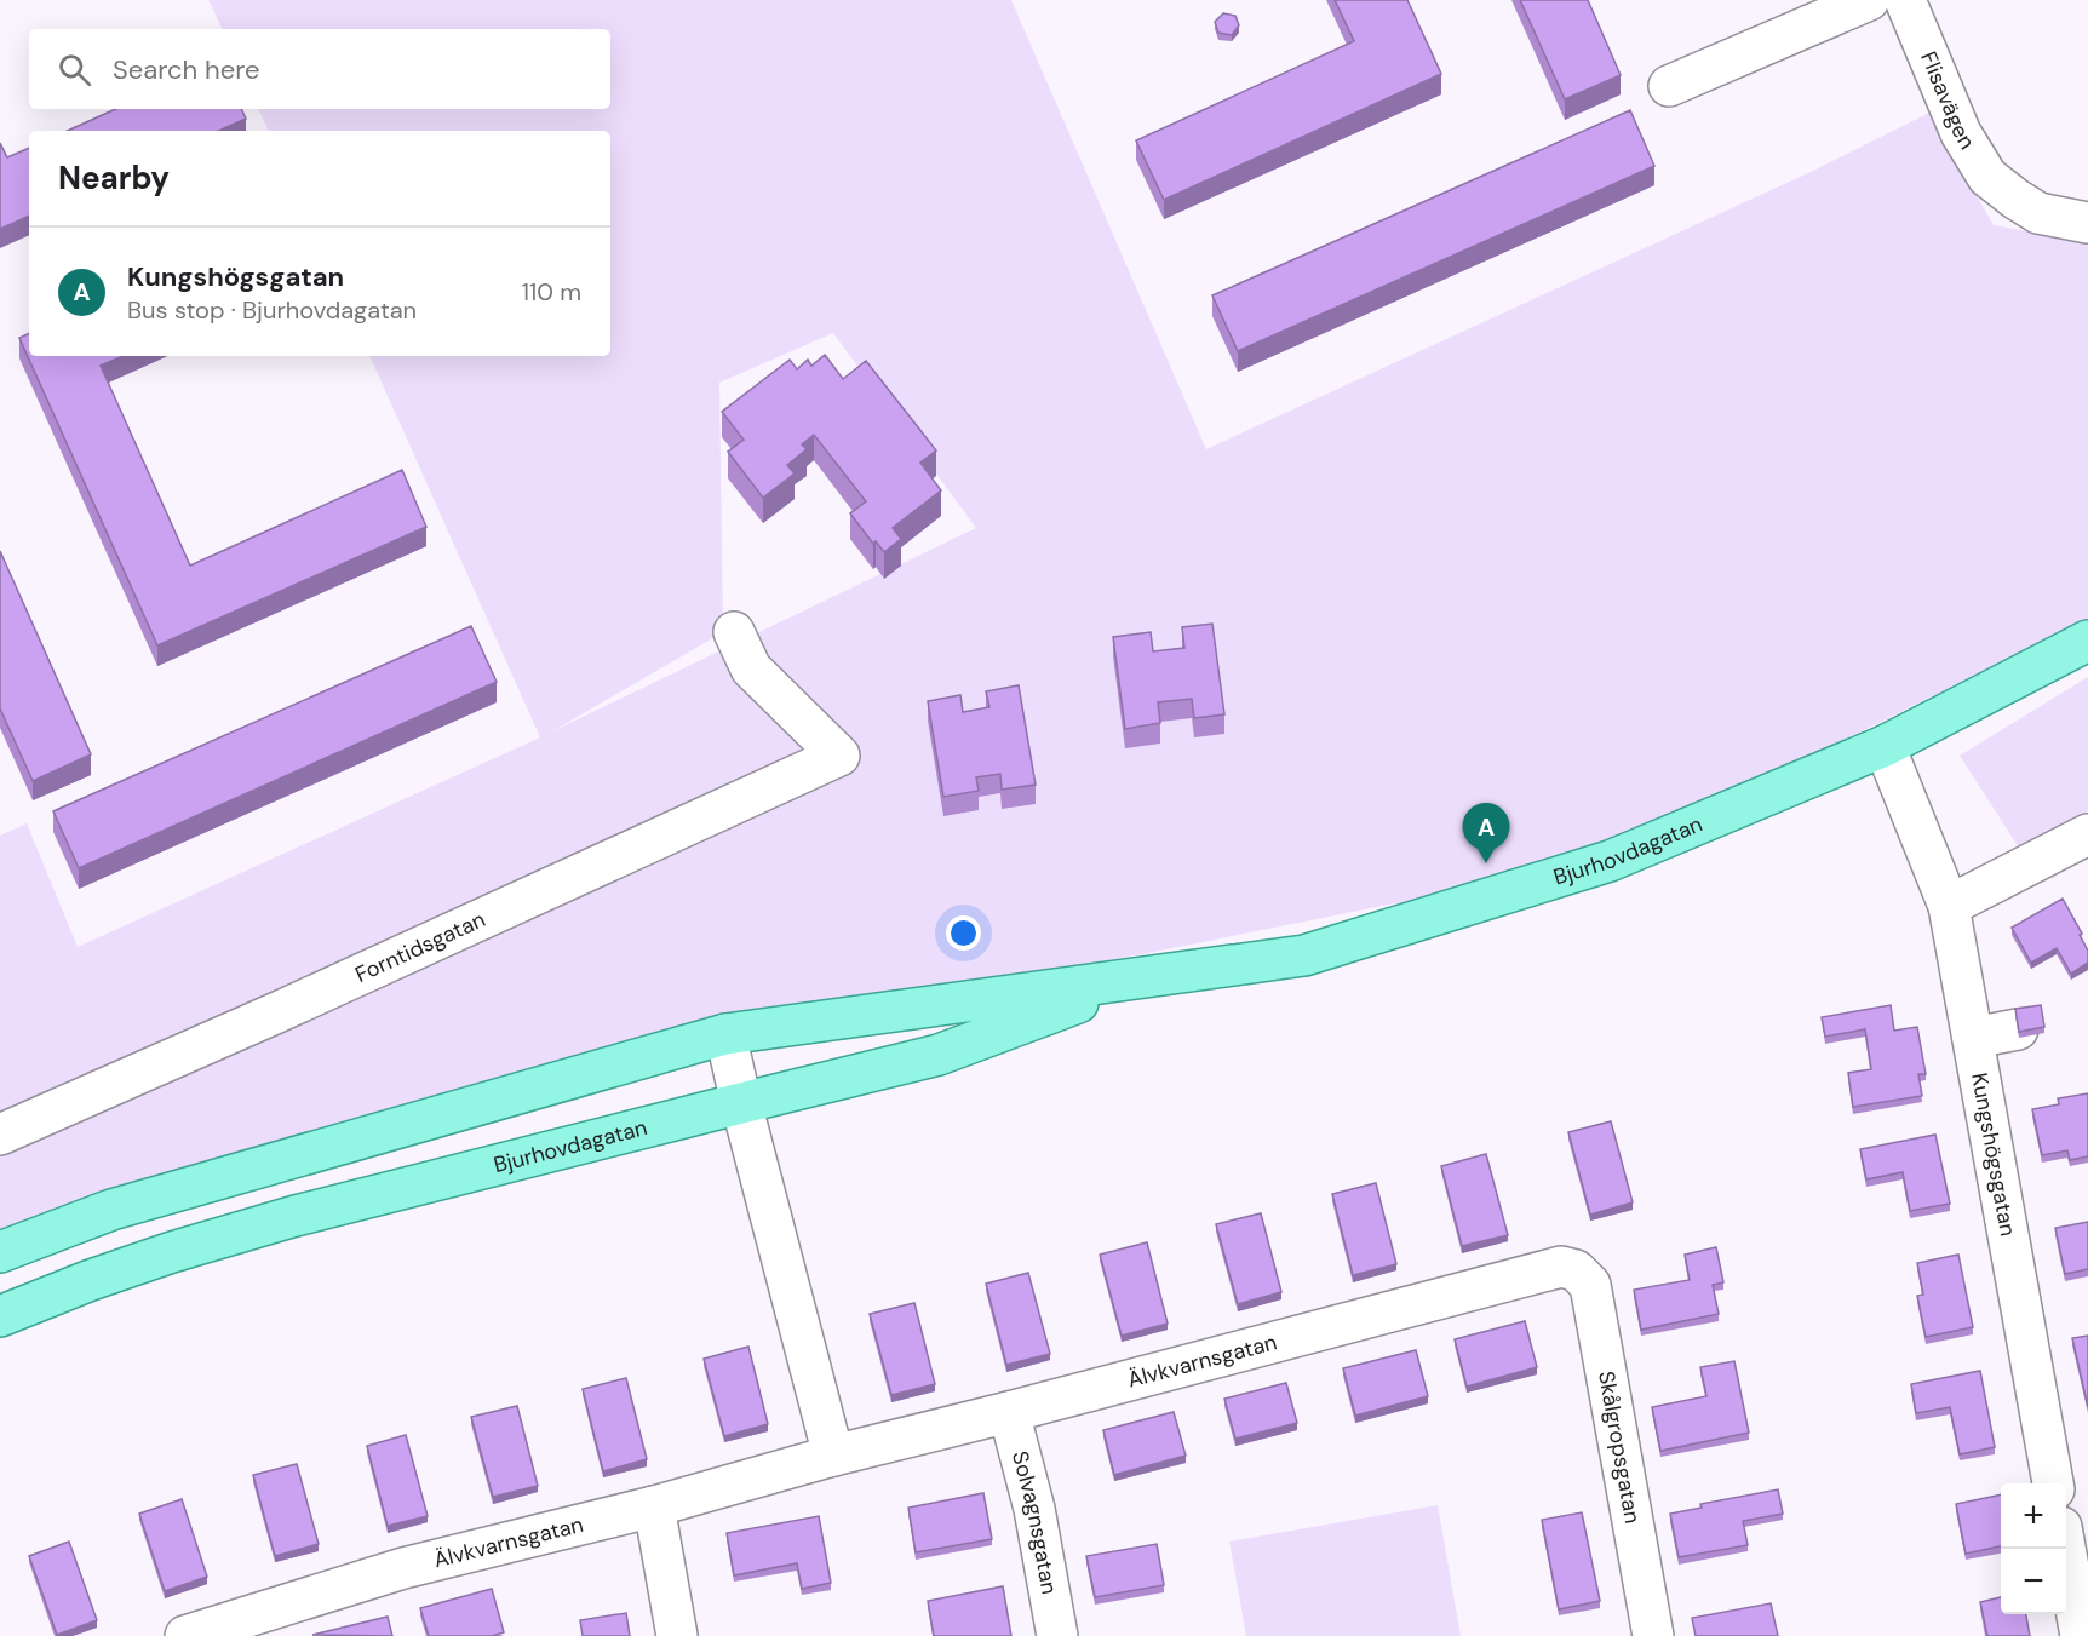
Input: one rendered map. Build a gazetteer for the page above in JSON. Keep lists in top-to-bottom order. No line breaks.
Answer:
{"streets":{"main road":["Bjurhovdagatan"],"street":["Flisavägen","Forntidsgatan","Kungshögsgatan","Älvkvarnsgatan","Skålgropsgatan","Solvagnsgatan"]},"crossings":[["Bjurhovdagatan","Kungshögsgatan"],["Älvkvarnsgatan","Skålgropsgatan"],["Älvkvarnsgatan","Solvagnsgatan"]],"page":{"search":"Search here","heading":"Nearby","list":[{"mark":"A","name":"Kungshögsgatan","note":"Bus stop · Bjurhovdagatan","value":"110 m"}],"pins":"A","map_buttons":["+","−"]}}
